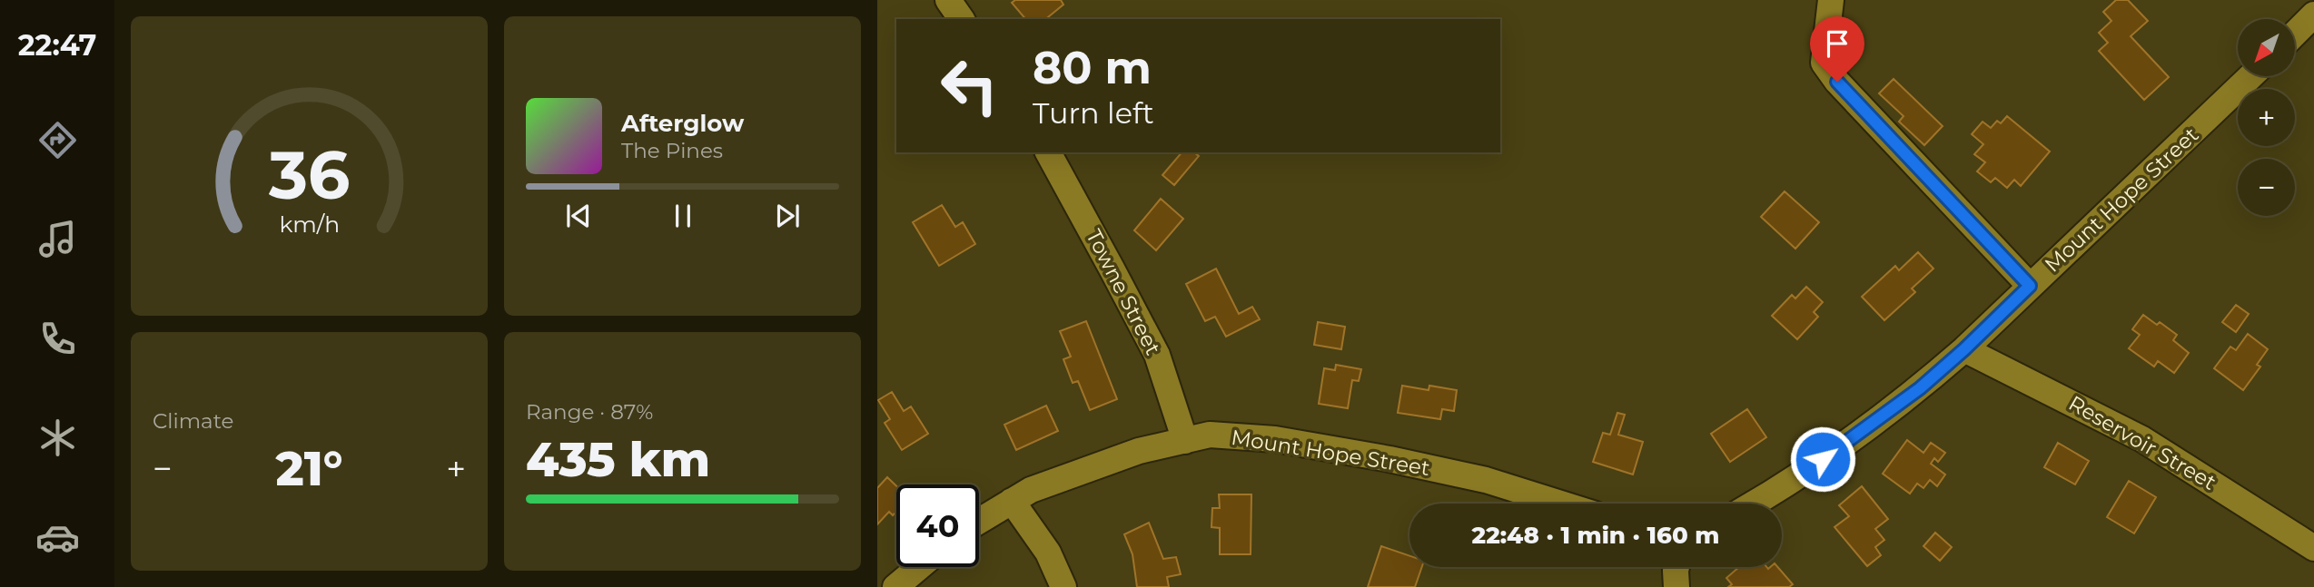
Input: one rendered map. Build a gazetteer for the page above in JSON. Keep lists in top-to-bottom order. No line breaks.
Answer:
{"streets":{"street":["Mount Hope Street","Towne Street","Reservoir Street"]},"crossings":[["Mount Hope Street","Towne Street"],["Mount Hope Street","Reservoir Street"]],"north":"bottom left","page":{"tabs":"22:47","map_buttons":["+","−"],"turn":["80 m","Turn left"],"song":["Afterglow","The Pines"],"tile":["Climate",["Range · 87%","435 km"]],"heat":["−","21°","+"],"limit":"40","trip":"22:48 · 1 min · 160 m","gauge":["36","km/h"]}}
